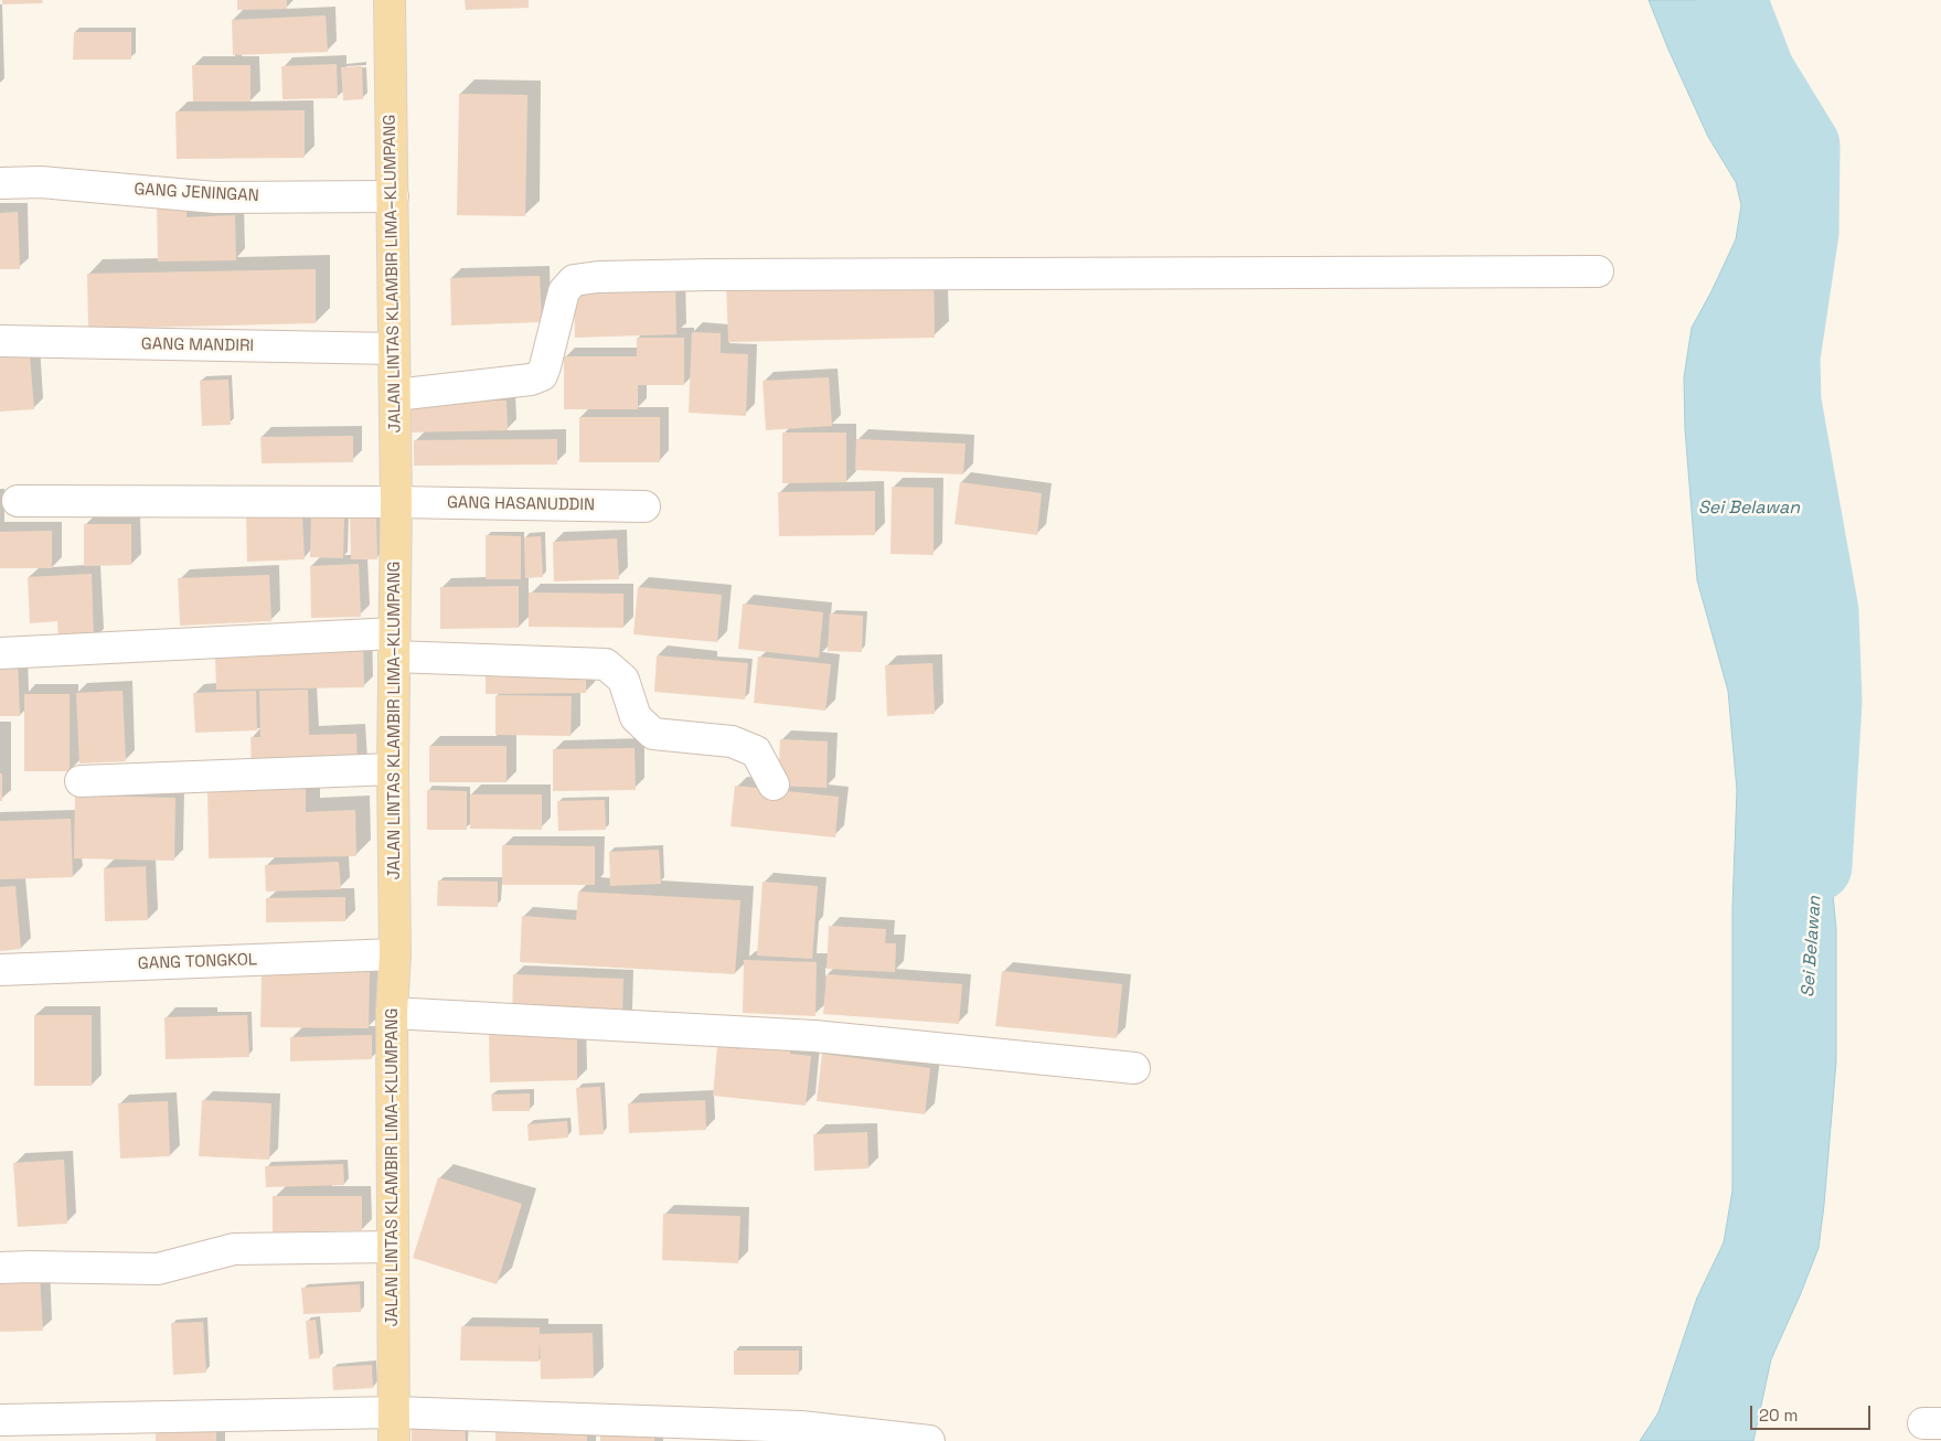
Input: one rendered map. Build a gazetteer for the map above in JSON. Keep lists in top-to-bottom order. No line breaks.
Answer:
{"streets":{"main road":["JALAN LINTAS KLAMBIR LIMA–KLUMPANG"],"street":["GANG JENINGAN","GANG MANDIRI","GANG HASANUDDIN","GANG TONGKOL"]},"crossings":[["GANG JENINGAN","JALAN LINTAS KLAMBIR LIMA–KLUMPANG"],["JALAN LINTAS KLAMBIR LIMA–KLUMPANG","GANG MANDIRI"],["JALAN LINTAS KLAMBIR LIMA–KLUMPANG","GANG HASANUDDIN"],["JALAN LINTAS KLAMBIR LIMA–KLUMPANG","GANG TONGKOL"]],"water":["Sei Belawan"],"scale_bar":"20 m"}
